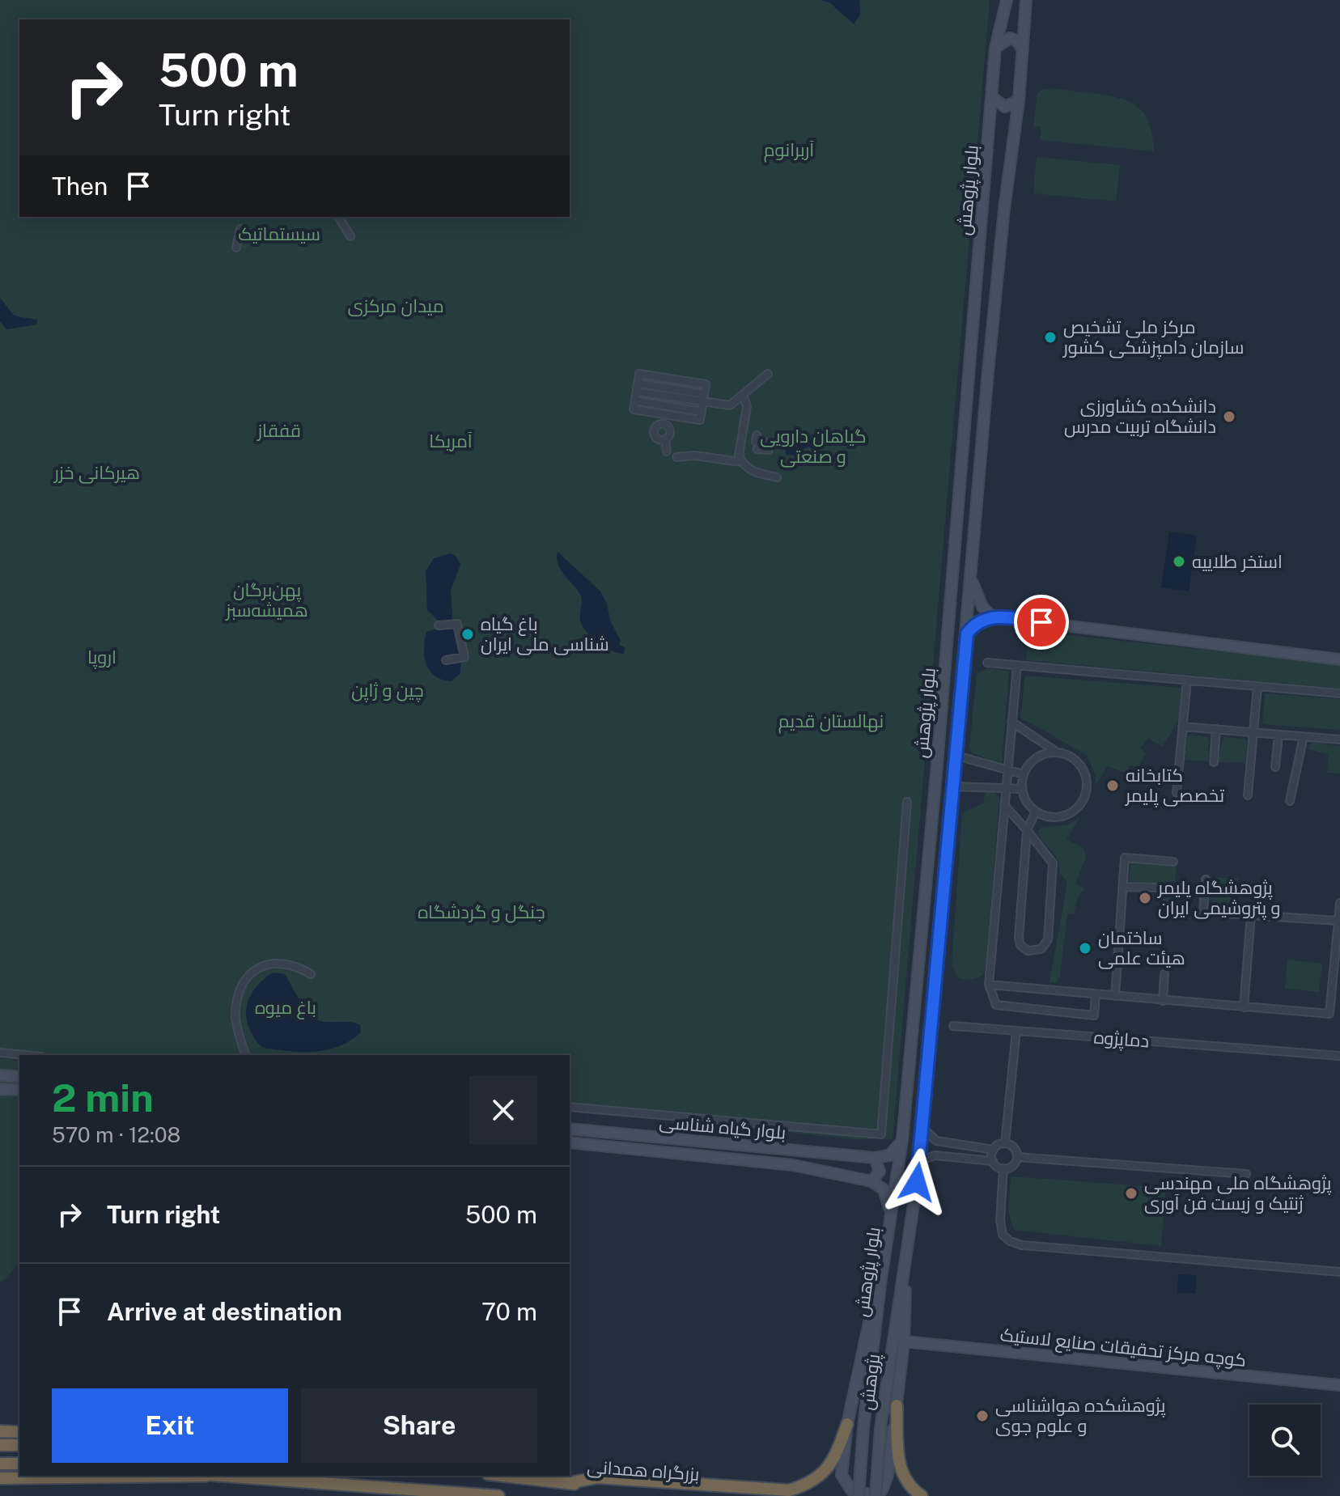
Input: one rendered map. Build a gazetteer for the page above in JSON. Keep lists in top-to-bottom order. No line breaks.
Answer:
{"streets":{"highway":["بزرگراه همدانی"],"street":["بلوار پژوهش","دماپژوه","بلوار گیاه شناسی","کوچه مرکز تحقیقات صنایع لاستیک","پژوهش"]},"crossings":[["بلوار پژوهش","پژوهش"]],"parks":["آربرانوم","سیستماتیک","میدان مرکزی","قفقاز","گیاهان دارویی و صنعتی","آمریکا","هیرکانی خزر","پهن‌برگان همیشه‌سبز","اروپا","چین و ژاپن","نهالستان قدیم","جنگل و گردشگاه","باغ میوه"],"places":["مرکز ملی تشخیص سازمان دامپزشکی کشور","دانشکده کشاورزی دانشگاه تربیت مدرس","استخر طلاییه","باغ گیاه‌ شناسی ملی ایران","کتابخانه تخصصی پلیمر","پژوهشگاه پلیمر و پتروشیمی ایران","ساختمان هیئت علمی","پژوهشگاه ملی مهندسی ژنتیک و زیست فن آوری","پژوهشکده هواشناسی و علوم جوی"],"page":{"turn":["500 m","Turn right"],"then":"Then","heading":["2 min","570 m · 12:08"],"list":[{"name":"Turn right","value":"500 m"},{"name":"Arrive at destination","value":"70 m"}],"buttons":["Exit","Share"]}}
